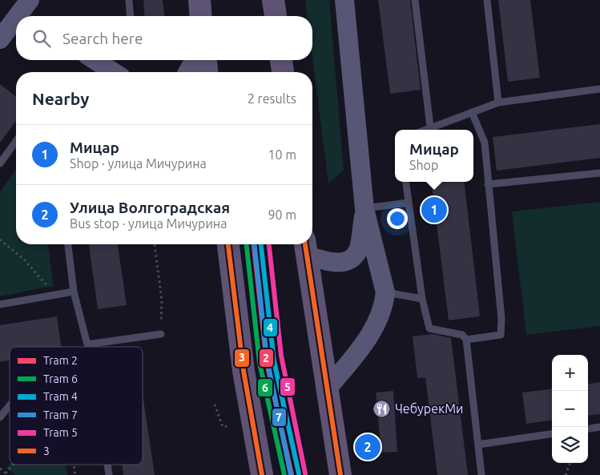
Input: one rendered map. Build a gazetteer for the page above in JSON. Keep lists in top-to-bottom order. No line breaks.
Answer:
{"places":{"restaurant":["ЧебурекМи"]},"lines":["tram line 2","tram line 6","tram line 4","tram line 7","tram line 5","transit line 3"],"legend":["Tram 2","Tram 6","Tram 4","Tram 7","Tram 5","3"],"page":{"search":"Search here","heading":["Nearby","2 results"],"list":[{"mark":"1","name":"Мицар","note":"Shop · улица Мичурина","value":"10 m"},{"mark":"2","name":"Улица Волгоградская","note":"Bus stop · улица Мичурина","value":"90 m"}],"popup":["Мицар","Shop"],"pins":["1","2"],"map_buttons":["+","−"]}}
